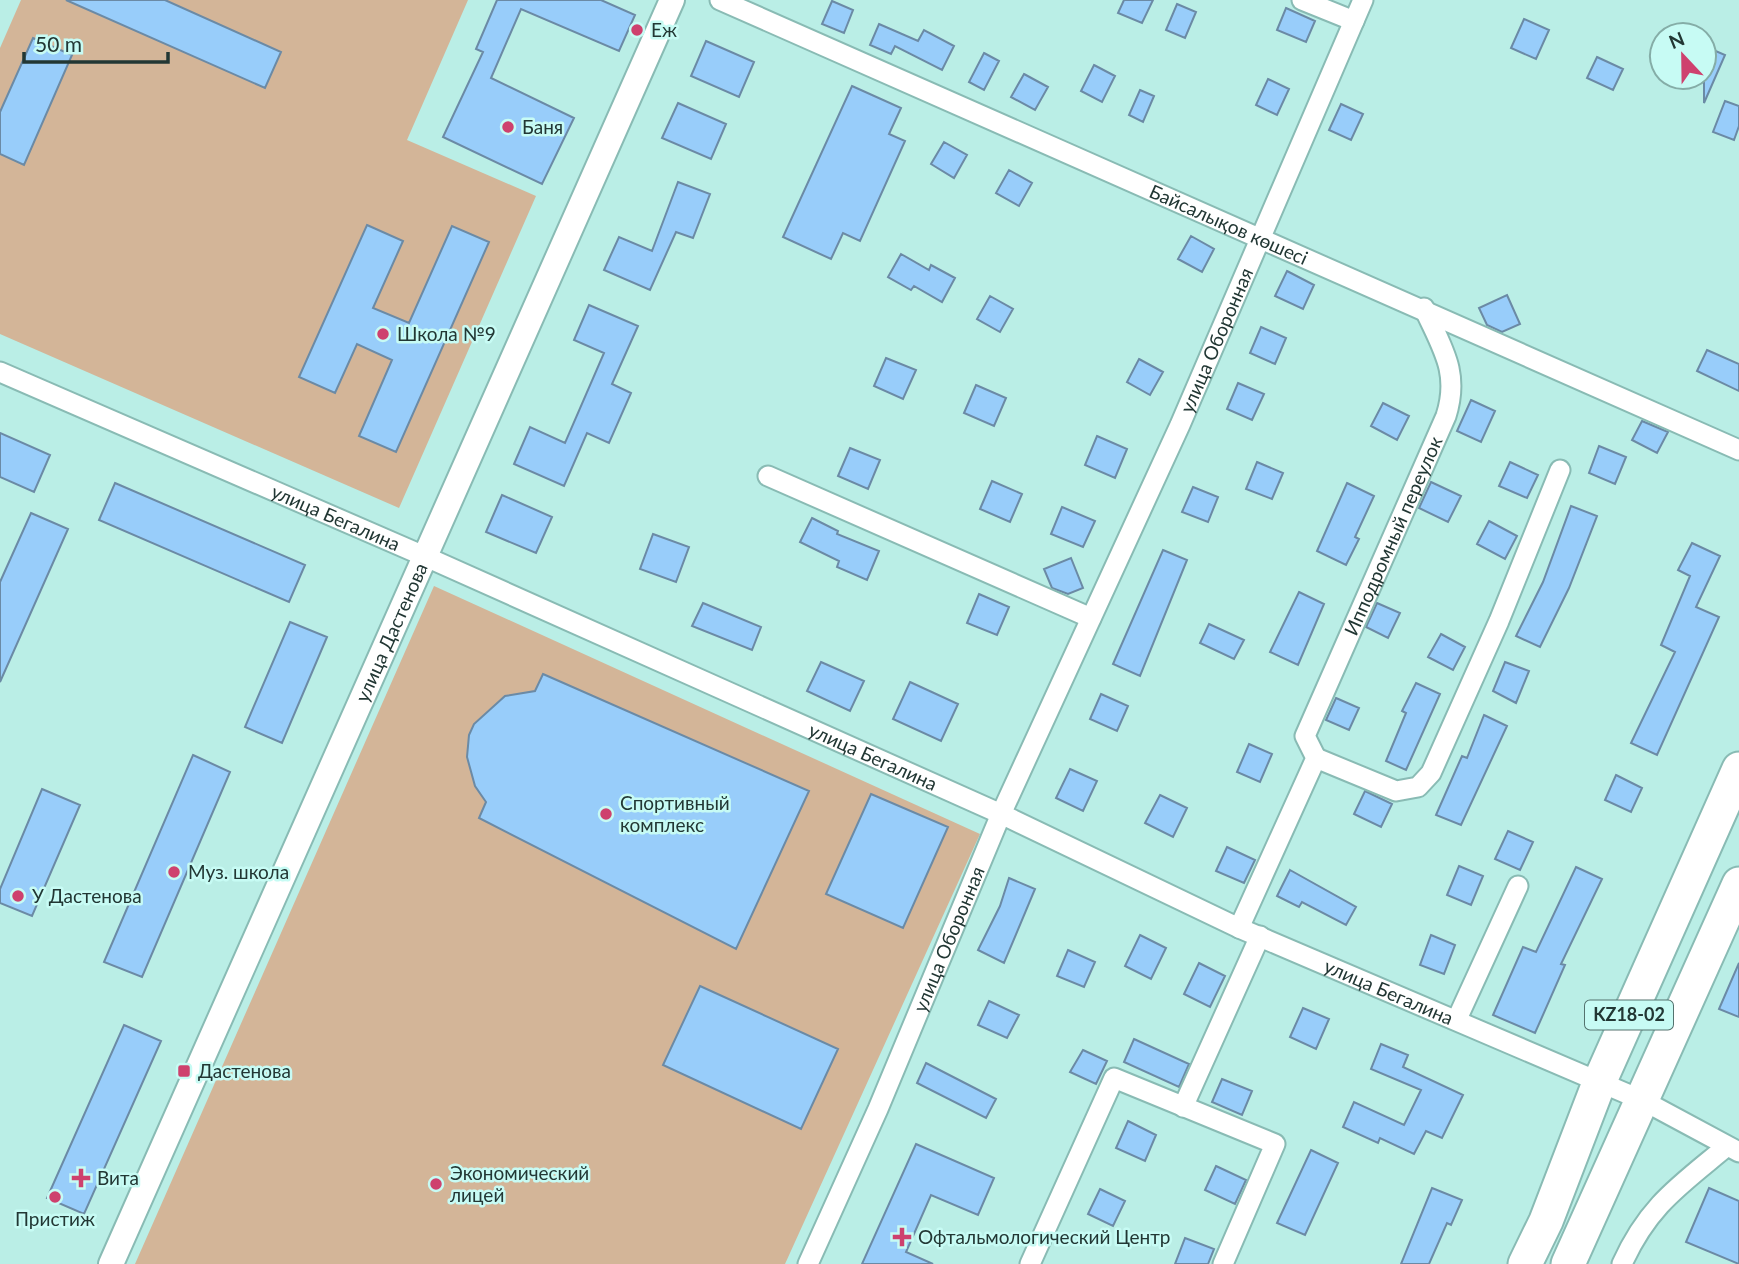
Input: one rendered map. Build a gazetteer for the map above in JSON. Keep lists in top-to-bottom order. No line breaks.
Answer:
{"streets":{"highway":["KZ18-02"],"street":["Байсалықов көшесі","улица Оборонная","улица Бегалина","Ипподромный переулок","улица Дастенова"]},"crossings":[["Байсалықов көшесі","улица Оборонная"],["Байсалықов көшесі","Ипподромный переулок"],["улица Оборонная","улица Бегалина"],["улица Бегалина","улица Дастенова"],["улица Бегалина","KZ18-02"]],"places":{"other":["Еж","Баня","Школа №9","Спортивный комплекс","Муз. школа","У Дастенова","Экономический лицей","Пристиж"],"transit":["Дастенова"],"health":["Вита","Офтальмологический Центр"]},"scale_bar":"50 m","north":"top"}
